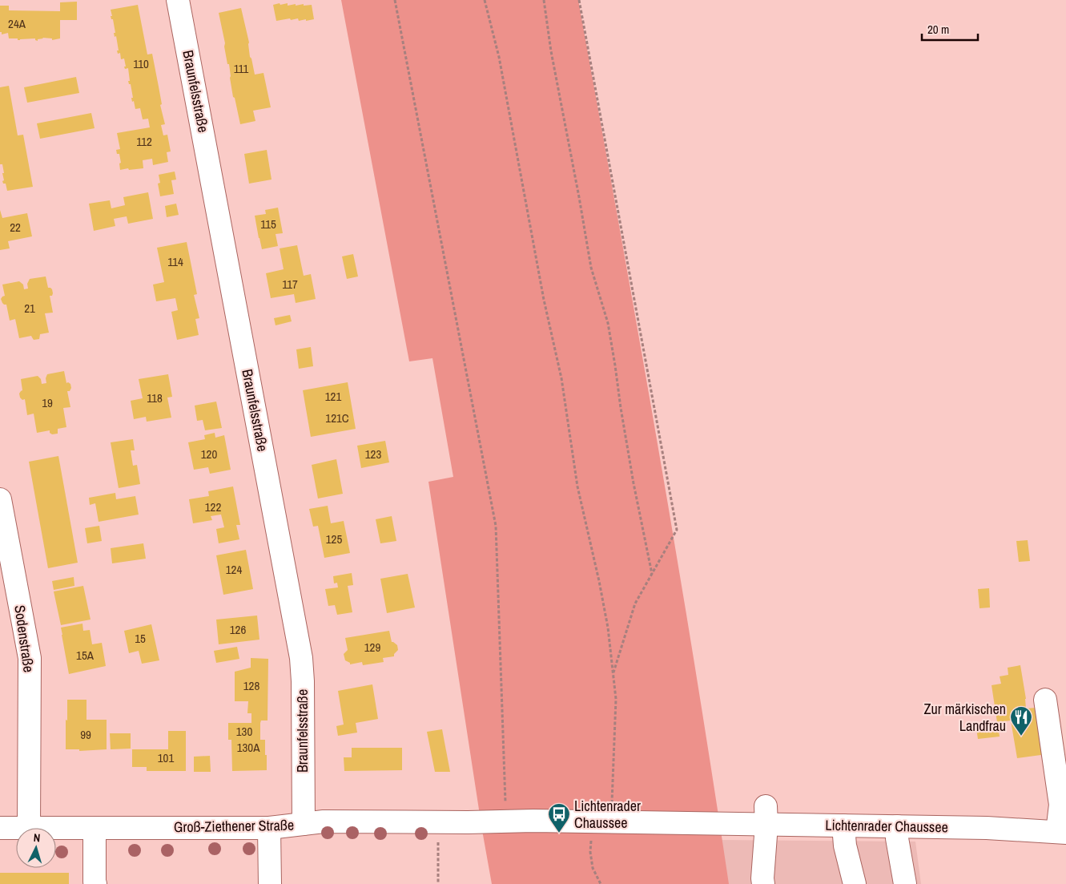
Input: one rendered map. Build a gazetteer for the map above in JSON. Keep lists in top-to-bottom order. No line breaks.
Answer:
{"streets":{"street":["Braunfelsstraße","Sodenstraße","Groß-Ziethener Straße","Lichtenrader Chaussee"]},"crossings":[["Braunfelsstraße","Groß-Ziethener Straße"],["Groß-Ziethener Straße","Lichtenrader Chaussee"]],"places":{"restaurant":["Zur märkischen Landfrau"],"bus stop":["Lichtenrader Chaussee"]},"house_numbers":["24A","110","111","112","115","22","114","117","21","121","118","19","121C","120","123","122","125","124","126","15","129","15A","128","130","99","130A","101"],"scale_bar":"20 m","north":"top"}
